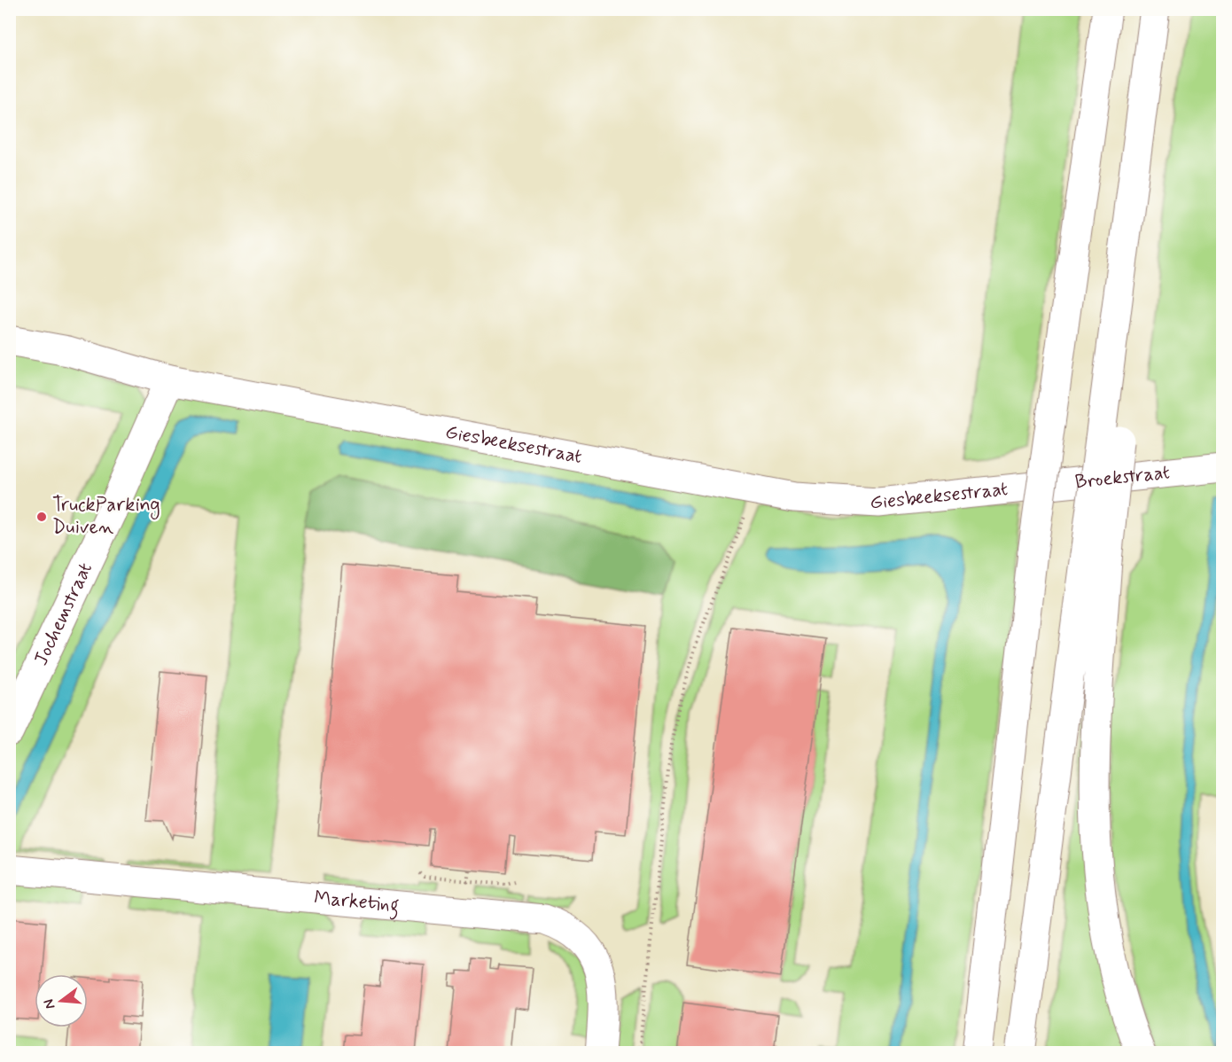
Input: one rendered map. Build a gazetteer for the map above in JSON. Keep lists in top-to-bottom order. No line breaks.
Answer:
{"streets":{"main road":["Giesbeeksestraat","Broekstraat","Jochemstraat","Marketing"]},"crossings":[["Giesbeeksestraat","Broekstraat"],["Giesbeeksestraat","Jochemstraat"]],"places":["TruckParking Duiven"],"north":"left"}
